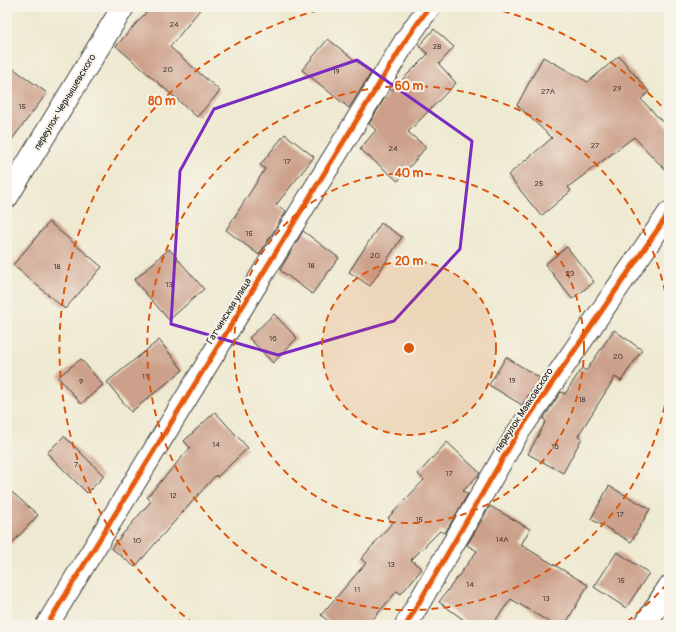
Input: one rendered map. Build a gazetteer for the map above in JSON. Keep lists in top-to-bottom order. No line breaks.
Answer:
{"streets":{"street":["переулок Чернышевского","Гатчинская улица","переулок Маяковского"]},"house_numbers":["24","28","20","19","29","27А","15","27","24","17","25","15","20","18","18","23","13","16","20","11","19","9","18","14","16","7","17","12","17","15","14А","10","13","15","14","11","13"],"rings":["60 m","80 m","40 m","20 m"]}
